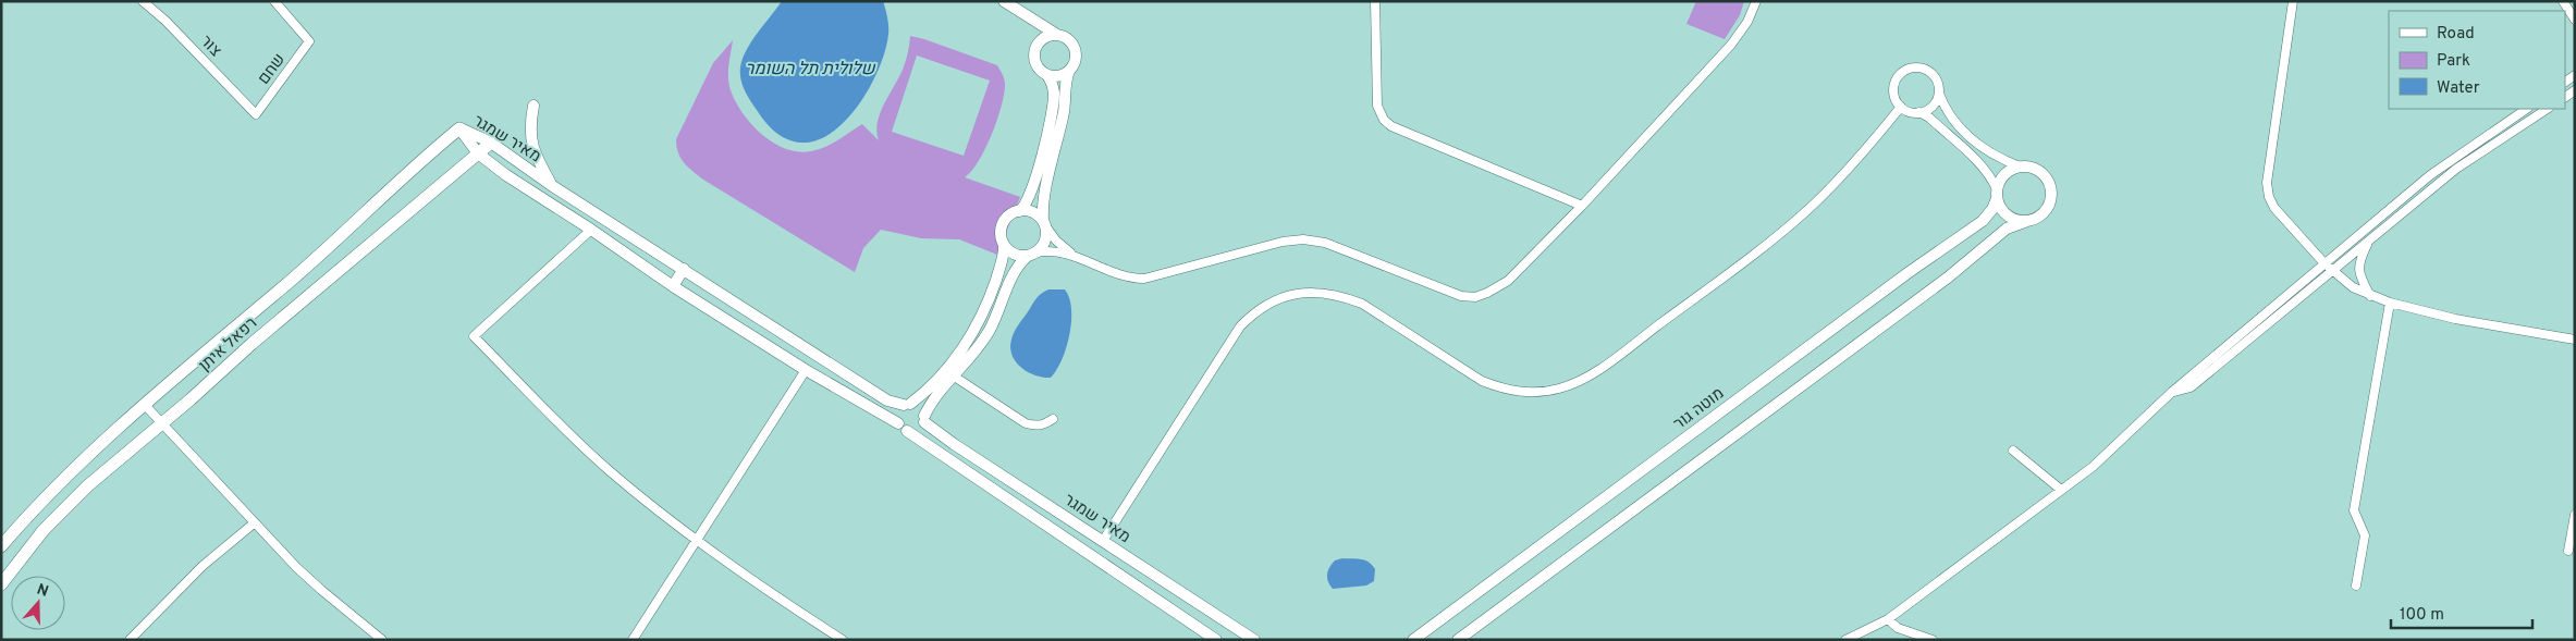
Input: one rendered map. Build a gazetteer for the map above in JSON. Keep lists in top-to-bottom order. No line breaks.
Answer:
{"streets":{"main road":["רפאל איתן"],"street":["צור","שחם","מאיר שמגר","מוטה גור"]},"crossings":[["צור","שחם"],["מאיר שמגר","רפאל איתן"]],"water":["שלולית תל השומר"],"legend":["Road","Park","Water"],"scale_bar":"100 m","north":"top"}
